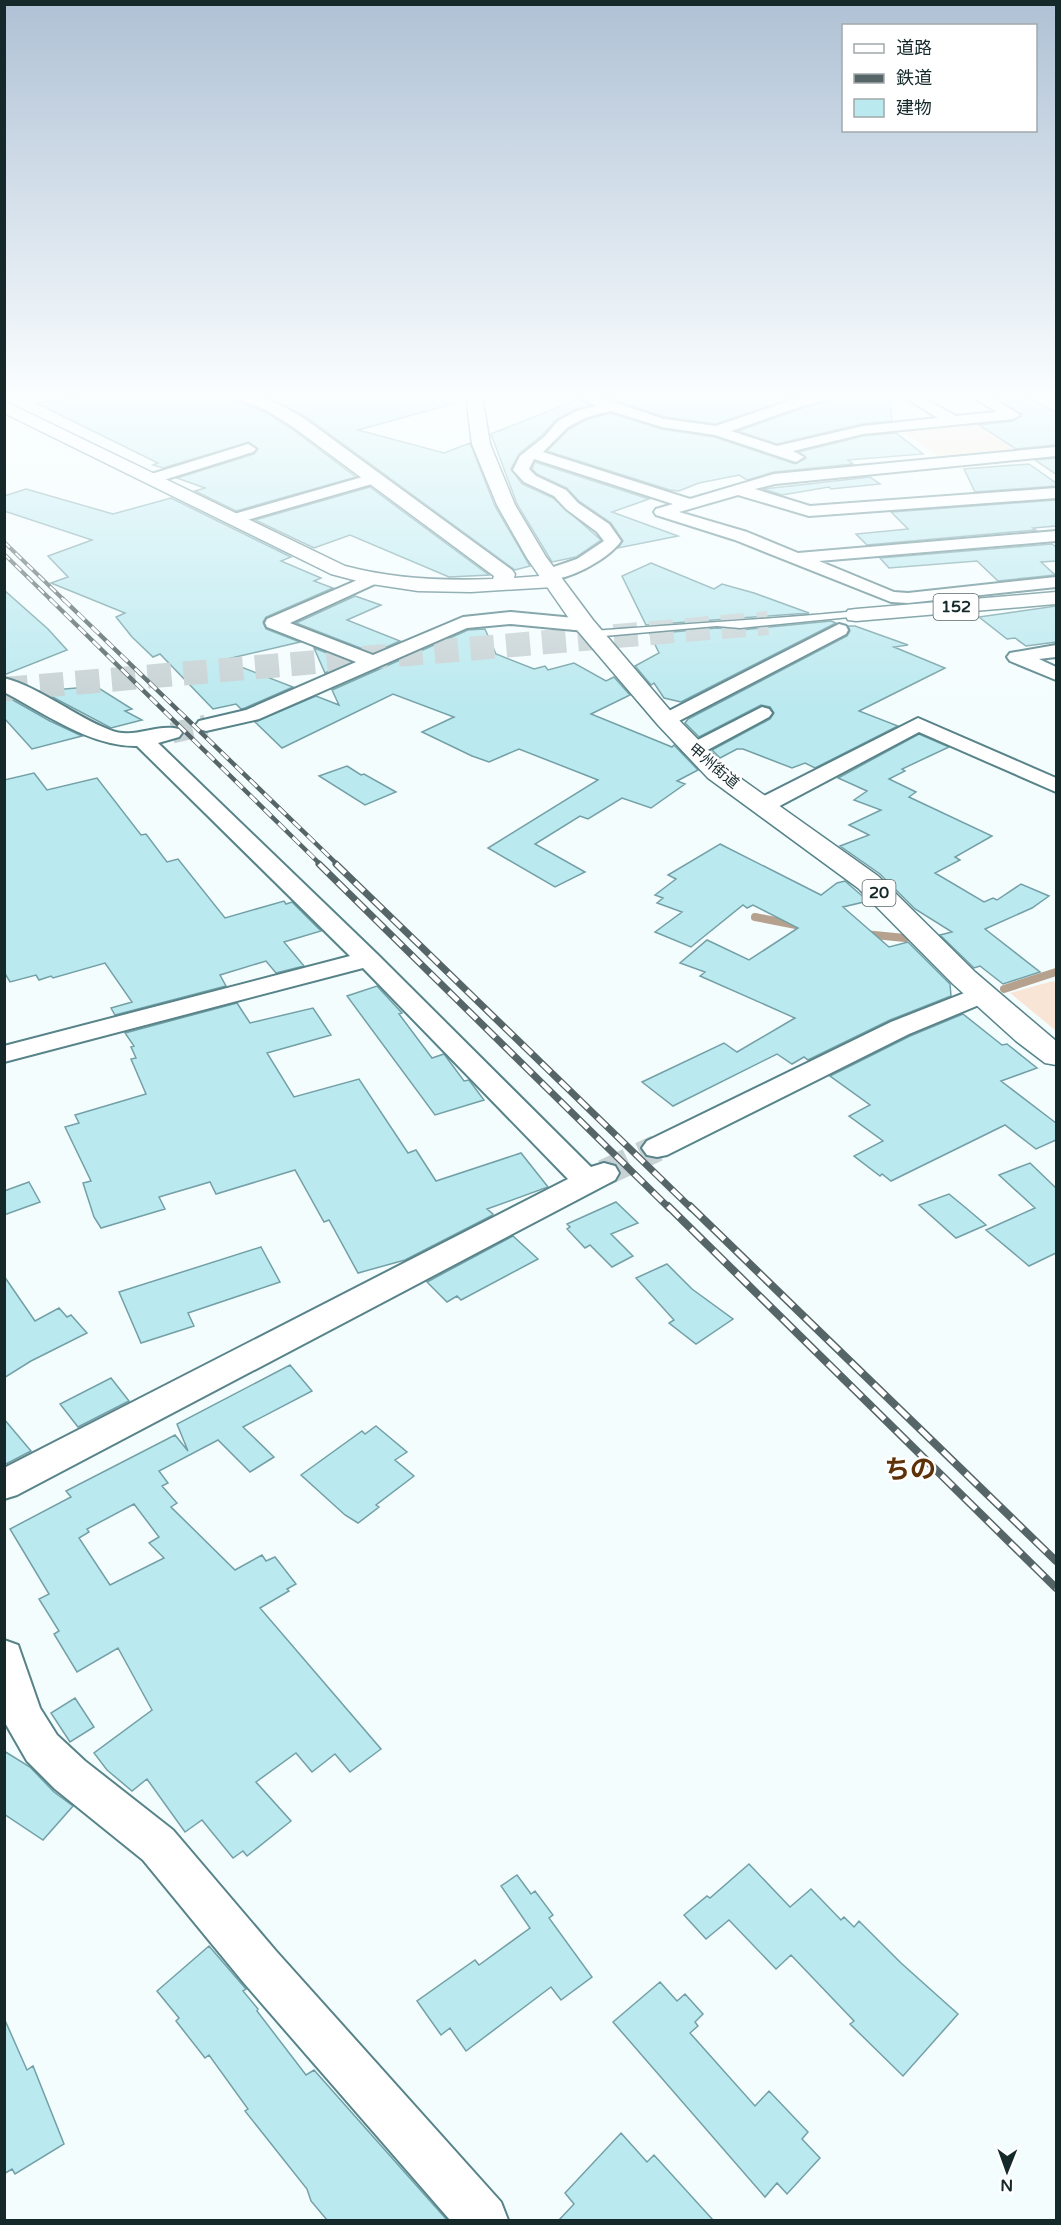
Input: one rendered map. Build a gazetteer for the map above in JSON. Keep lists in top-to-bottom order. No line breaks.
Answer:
{"streets":{"main road":["152","甲州街道","20"]},"districts":["ちの"],"legend":["道路","鉄道","建物"],"north":"bottom"}
